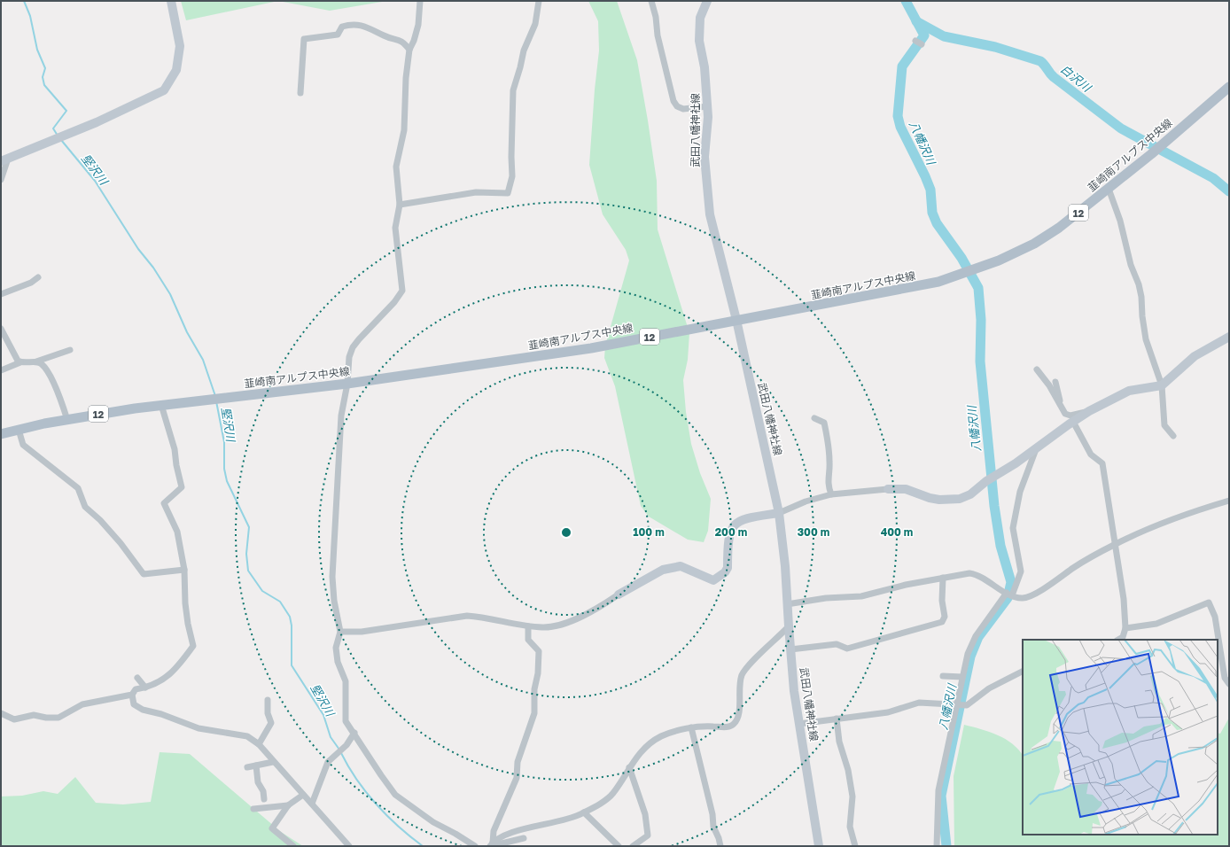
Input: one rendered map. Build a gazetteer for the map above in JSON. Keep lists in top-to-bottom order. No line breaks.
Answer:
{"streets":{"main road":["韮崎南アルプス中央線","12"],"street":["武田八幡神社線"]},"crossings":[["武田八幡神社線","韮崎南アルプス中央線"]],"water":["白沢川","八幡沢川","堅沢川"],"rings":["100 m","200 m","300 m","400 m"]}
